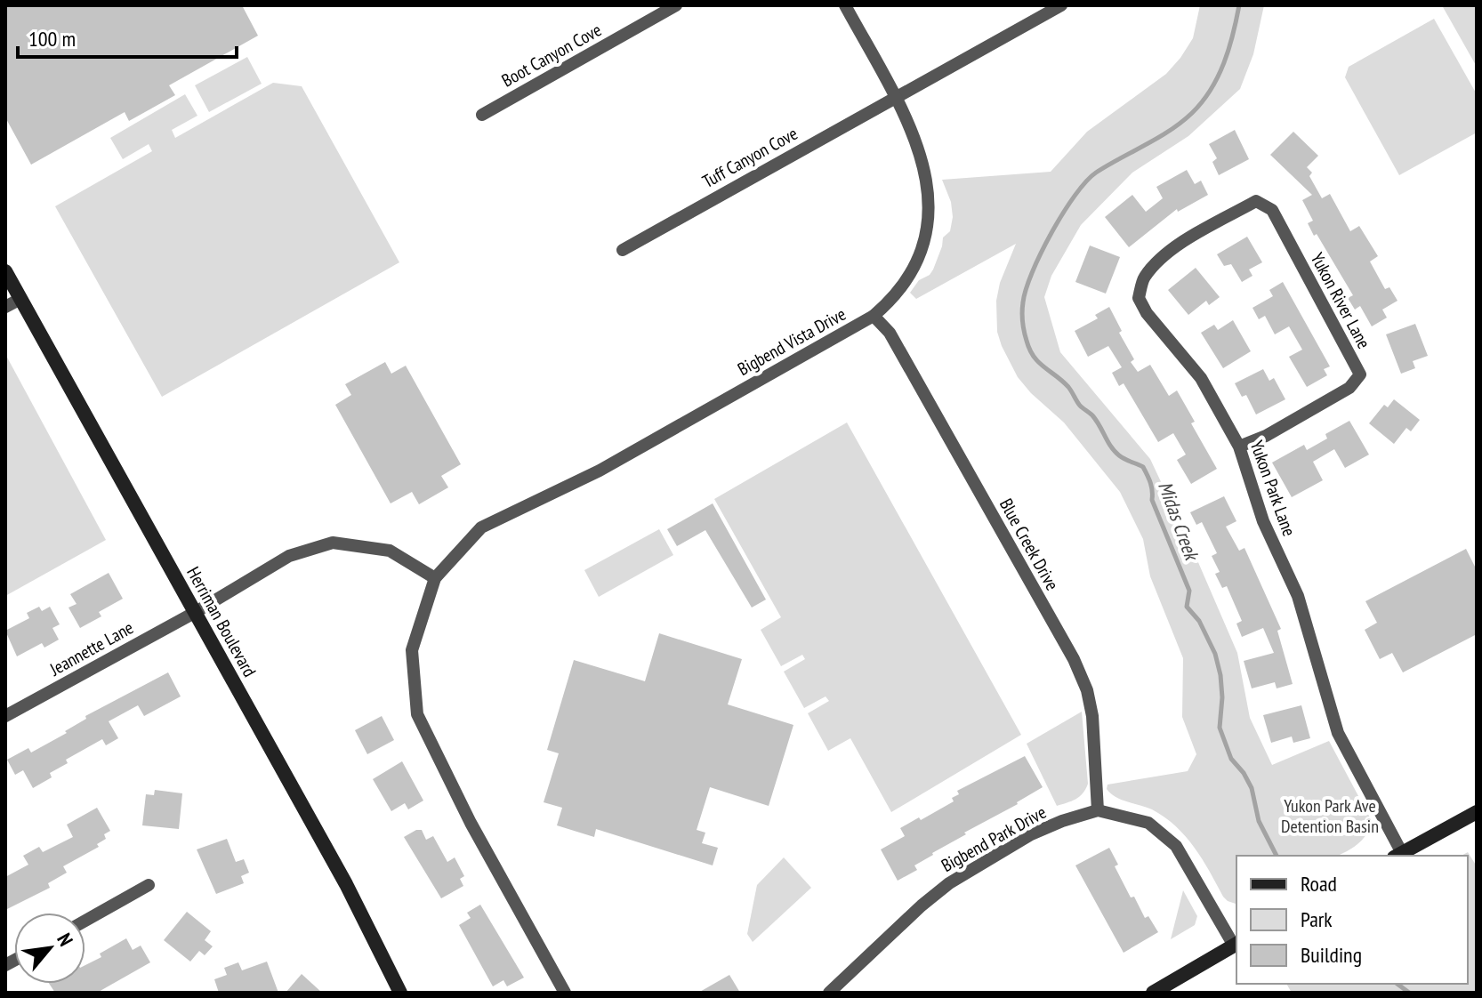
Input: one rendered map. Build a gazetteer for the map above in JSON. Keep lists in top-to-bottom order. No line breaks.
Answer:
{"streets":{"main road":["Herriman Boulevard"],"street":["Boot Canyon Cove","Tuff Canyon Cove","Yukon River Lane","Bigbend Vista Drive","Yukon Park Lane","Blue Creek Drive","Jeannette Lane","Bigbend Park Drive"]},"crossings":[["Tuff Canyon Cove","Bigbend Vista Drive"],["Yukon River Lane","Yukon Park Lane"],["Bigbend Vista Drive","Blue Creek Drive"],["Bigbend Vista Drive","Jeannette Lane"],["Blue Creek Drive","Bigbend Park Drive"],["Herriman Boulevard","Jeannette Lane"]],"water":["Midas Creek"],"parks":["Yukon Park Ave Detention Basin"],"legend":["Road","Park","Building"],"scale_bar":"100 m","north":"top right"}
